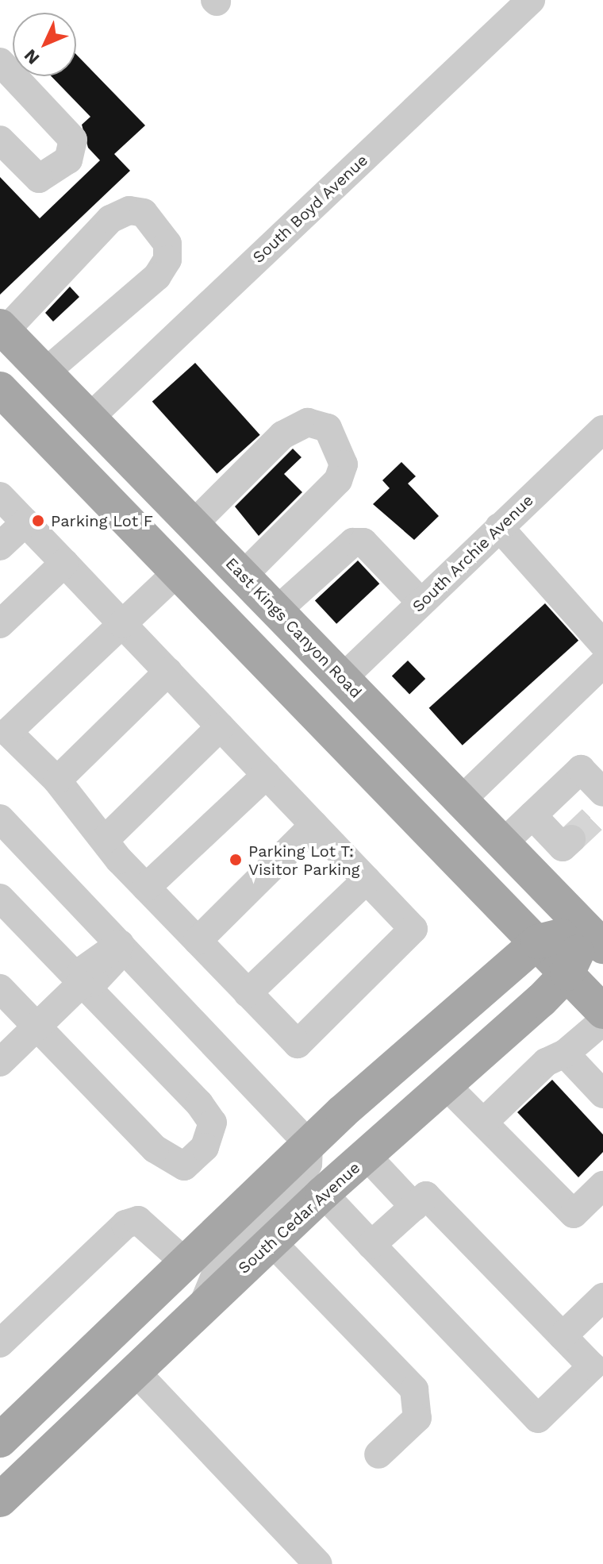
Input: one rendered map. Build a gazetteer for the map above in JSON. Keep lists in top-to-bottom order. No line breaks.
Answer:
{"streets":{"main road":["East Kings Canyon Road","South Cedar Avenue"],"street":["South Boyd Avenue","South Archie Avenue"]},"crossings":[["South Boyd Avenue","East Kings Canyon Road"],["South Archie Avenue","East Kings Canyon Road"],["East Kings Canyon Road","South Cedar Avenue"]],"places":["Parking Lot F","Parking Lot T: Visitor Parking"],"north":"bottom left"}
